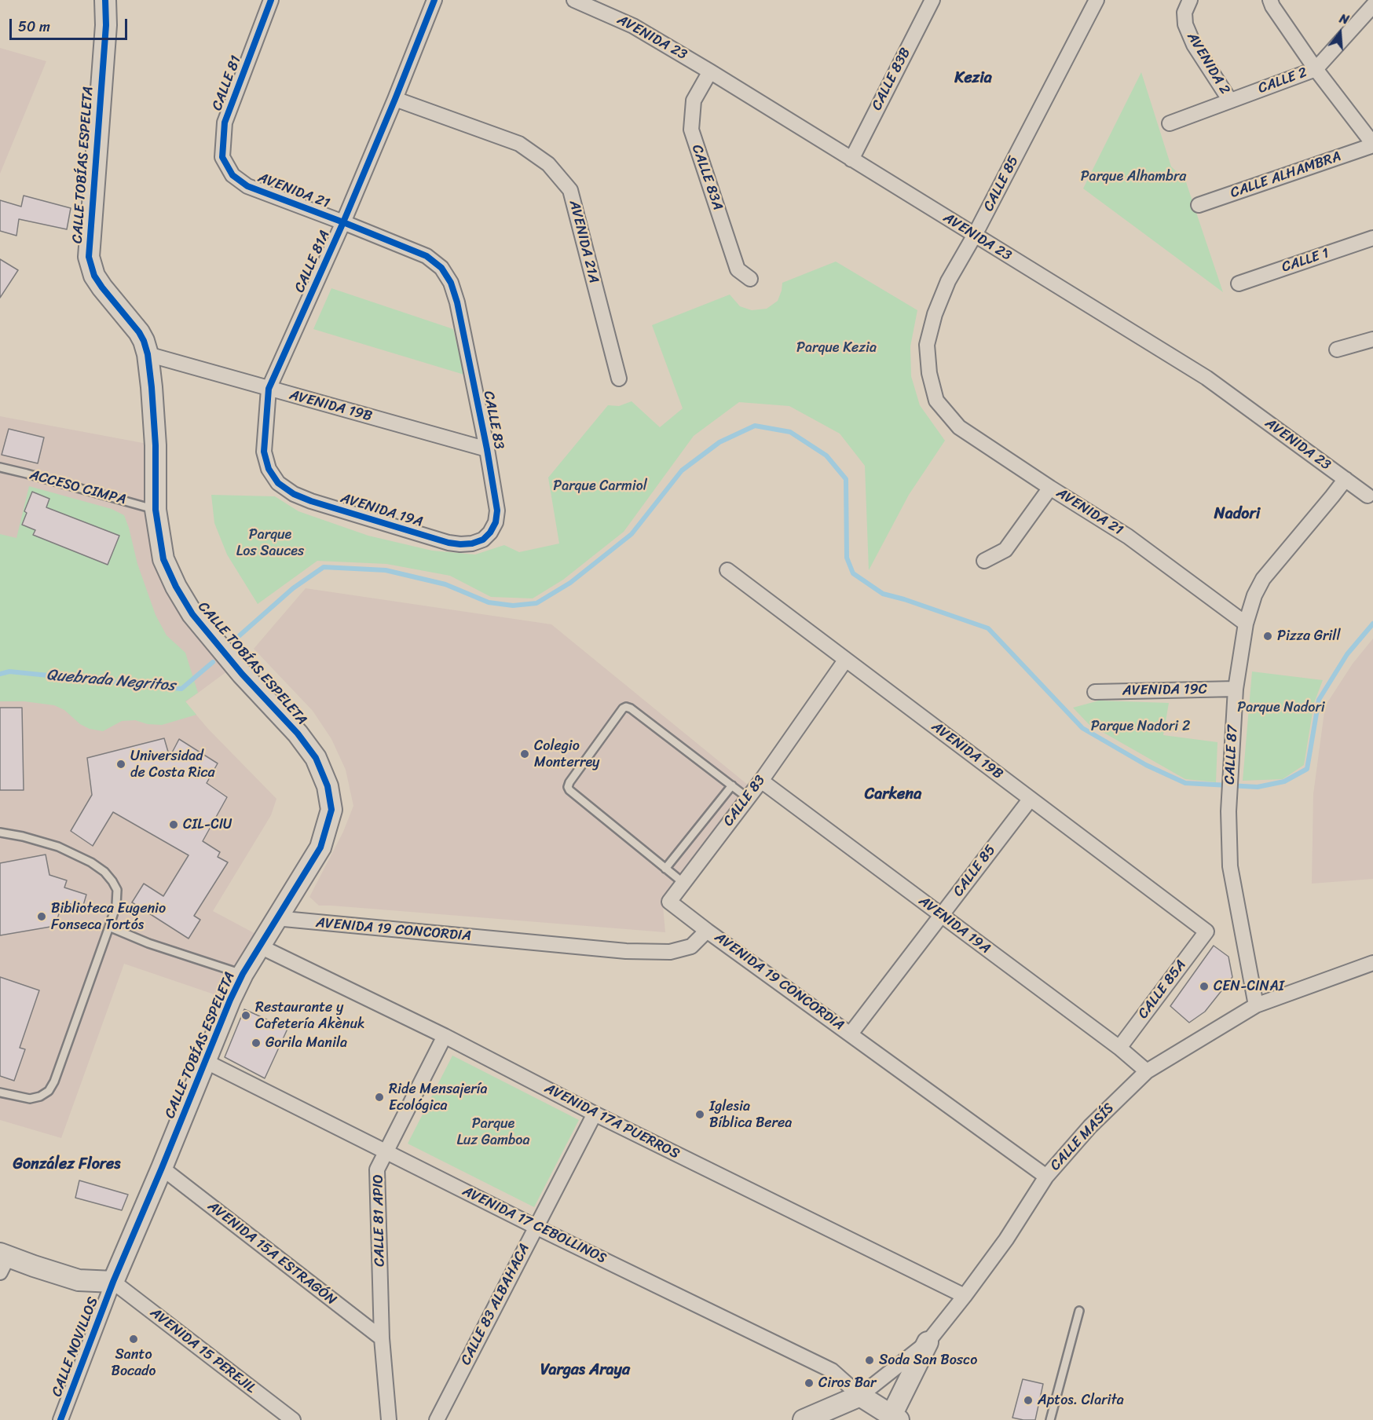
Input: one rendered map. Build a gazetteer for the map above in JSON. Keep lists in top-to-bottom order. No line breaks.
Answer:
{"streets":{"street":["AVENIDA 23","AVENIDA 2","CALLE 83B","CALLE 2","CALLE 81","CALLE TOBÍAS ESPELETA","CALLE ALHAMBRA","CALLE 83A","CALLE 85","AVENIDA 21","AVENIDA 21A","CALLE 1","CALLE 81A","AVENIDA 19B","CALLE 83","AVENIDA 19A","AVENIDA 19C","CALLE 87","AVENIDA 19 CONCORDIA","CALLE 85A","AVENIDA 17A PUERROS","CALLE MASÍS","CALLE 81 APIO","AVENIDA 17 CEBOLLINOS","AVENIDA 15A ESTRAGÓN","CALLE 83 ALBAHACA","CALLE NOVILLOS","AVENIDA 15 PEREJIL"],"lane":["ACCESO CIMPA"]},"crossings":[["AVENIDA 23","CALLE 83B"],["AVENIDA 23","CALLE 83A"],["AVENIDA 23","CALLE 85"],["AVENIDA 23","CALLE 87"],["AVENIDA 2","CALLE 2"],["CALLE 81","AVENIDA 21"],["CALLE TOBÍAS ESPELETA","AVENIDA 19B"],["CALLE TOBÍAS ESPELETA","ACCESO CIMPA"],["CALLE TOBÍAS ESPELETA","AVENIDA 19 CONCORDIA"],["CALLE TOBÍAS ESPELETA","AVENIDA 17A PUERROS"],["CALLE TOBÍAS ESPELETA","AVENIDA 17 CEBOLLINOS"],["CALLE TOBÍAS ESPELETA","AVENIDA 15A ESTRAGÓN"],["CALLE TOBÍAS ESPELETA","CALLE NOVILLOS"],["CALLE TOBÍAS ESPELETA","AVENIDA 15 PEREJIL"],["CALLE 85","AVENIDA 21"],["CALLE 85","AVENIDA 19B"],["CALLE 85","AVENIDA 19A"],["CALLE 85","AVENIDA 19 CONCORDIA"],["AVENIDA 21","CALLE 81A"],["AVENIDA 21","CALLE 83"],["AVENIDA 21","CALLE 87"],["AVENIDA 21A","CALLE 81A"],["CALLE 81A","AVENIDA 19B"],["CALLE 81A","AVENIDA 19A"],["AVENIDA 19B","CALLE 83"],["AVENIDA 19B","CALLE 85A"],["CALLE 83","AVENIDA 19A"],["CALLE 83","AVENIDA 19 CONCORDIA"],["AVENIDA 19A","CALLE 85A"],["AVENIDA 19A","CALLE MASÍS"],["AVENIDA 19C","CALLE 87"],["CALLE 87","CALLE MASÍS"],["AVENIDA 19 CONCORDIA","CALLE MASÍS"],["AVENIDA 17A PUERROS","CALLE MASÍS"],["AVENIDA 17A PUERROS","CALLE 81 APIO"],["AVENIDA 17A PUERROS","CALLE 83 ALBAHACA"],["CALLE MASÍS","AVENIDA 17 CEBOLLINOS"],["CALLE 81 APIO","AVENIDA 17 CEBOLLINOS"],["CALLE 81 APIO","AVENIDA 15A ESTRAGÓN"],["AVENIDA 17 CEBOLLINOS","CALLE 83 ALBAHACA"],["CALLE NOVILLOS","AVENIDA 15 PEREJIL"]],"districts":["Kezia","Nadori","Carkena","González Flores","Vargas Araya"],"water":["Quebrada Negritos"],"parks":["Parque Alhambra","Parque Kezia","Parque Carmiol","Parque Los Sauces","Parque Nadori","Parque Nadori 2","Parque Luz Gamboa"],"places":["Pizza Grill","Colegio Monterrey","Universidad de Costa Rica","CIL-CIU","Biblioteca Eugenio Fonseca Tortós","CEN-CINAI","Restaurante y Cafetería Akènuk","Gorila Manila","Ride Mensajería Ecológica","Iglesia Bíblica Berea","Santo Bocado","Soda San Bosco","Ciros Bar","Aptos. Clarita"],"scale_bar":"50 m","north":"top"}
